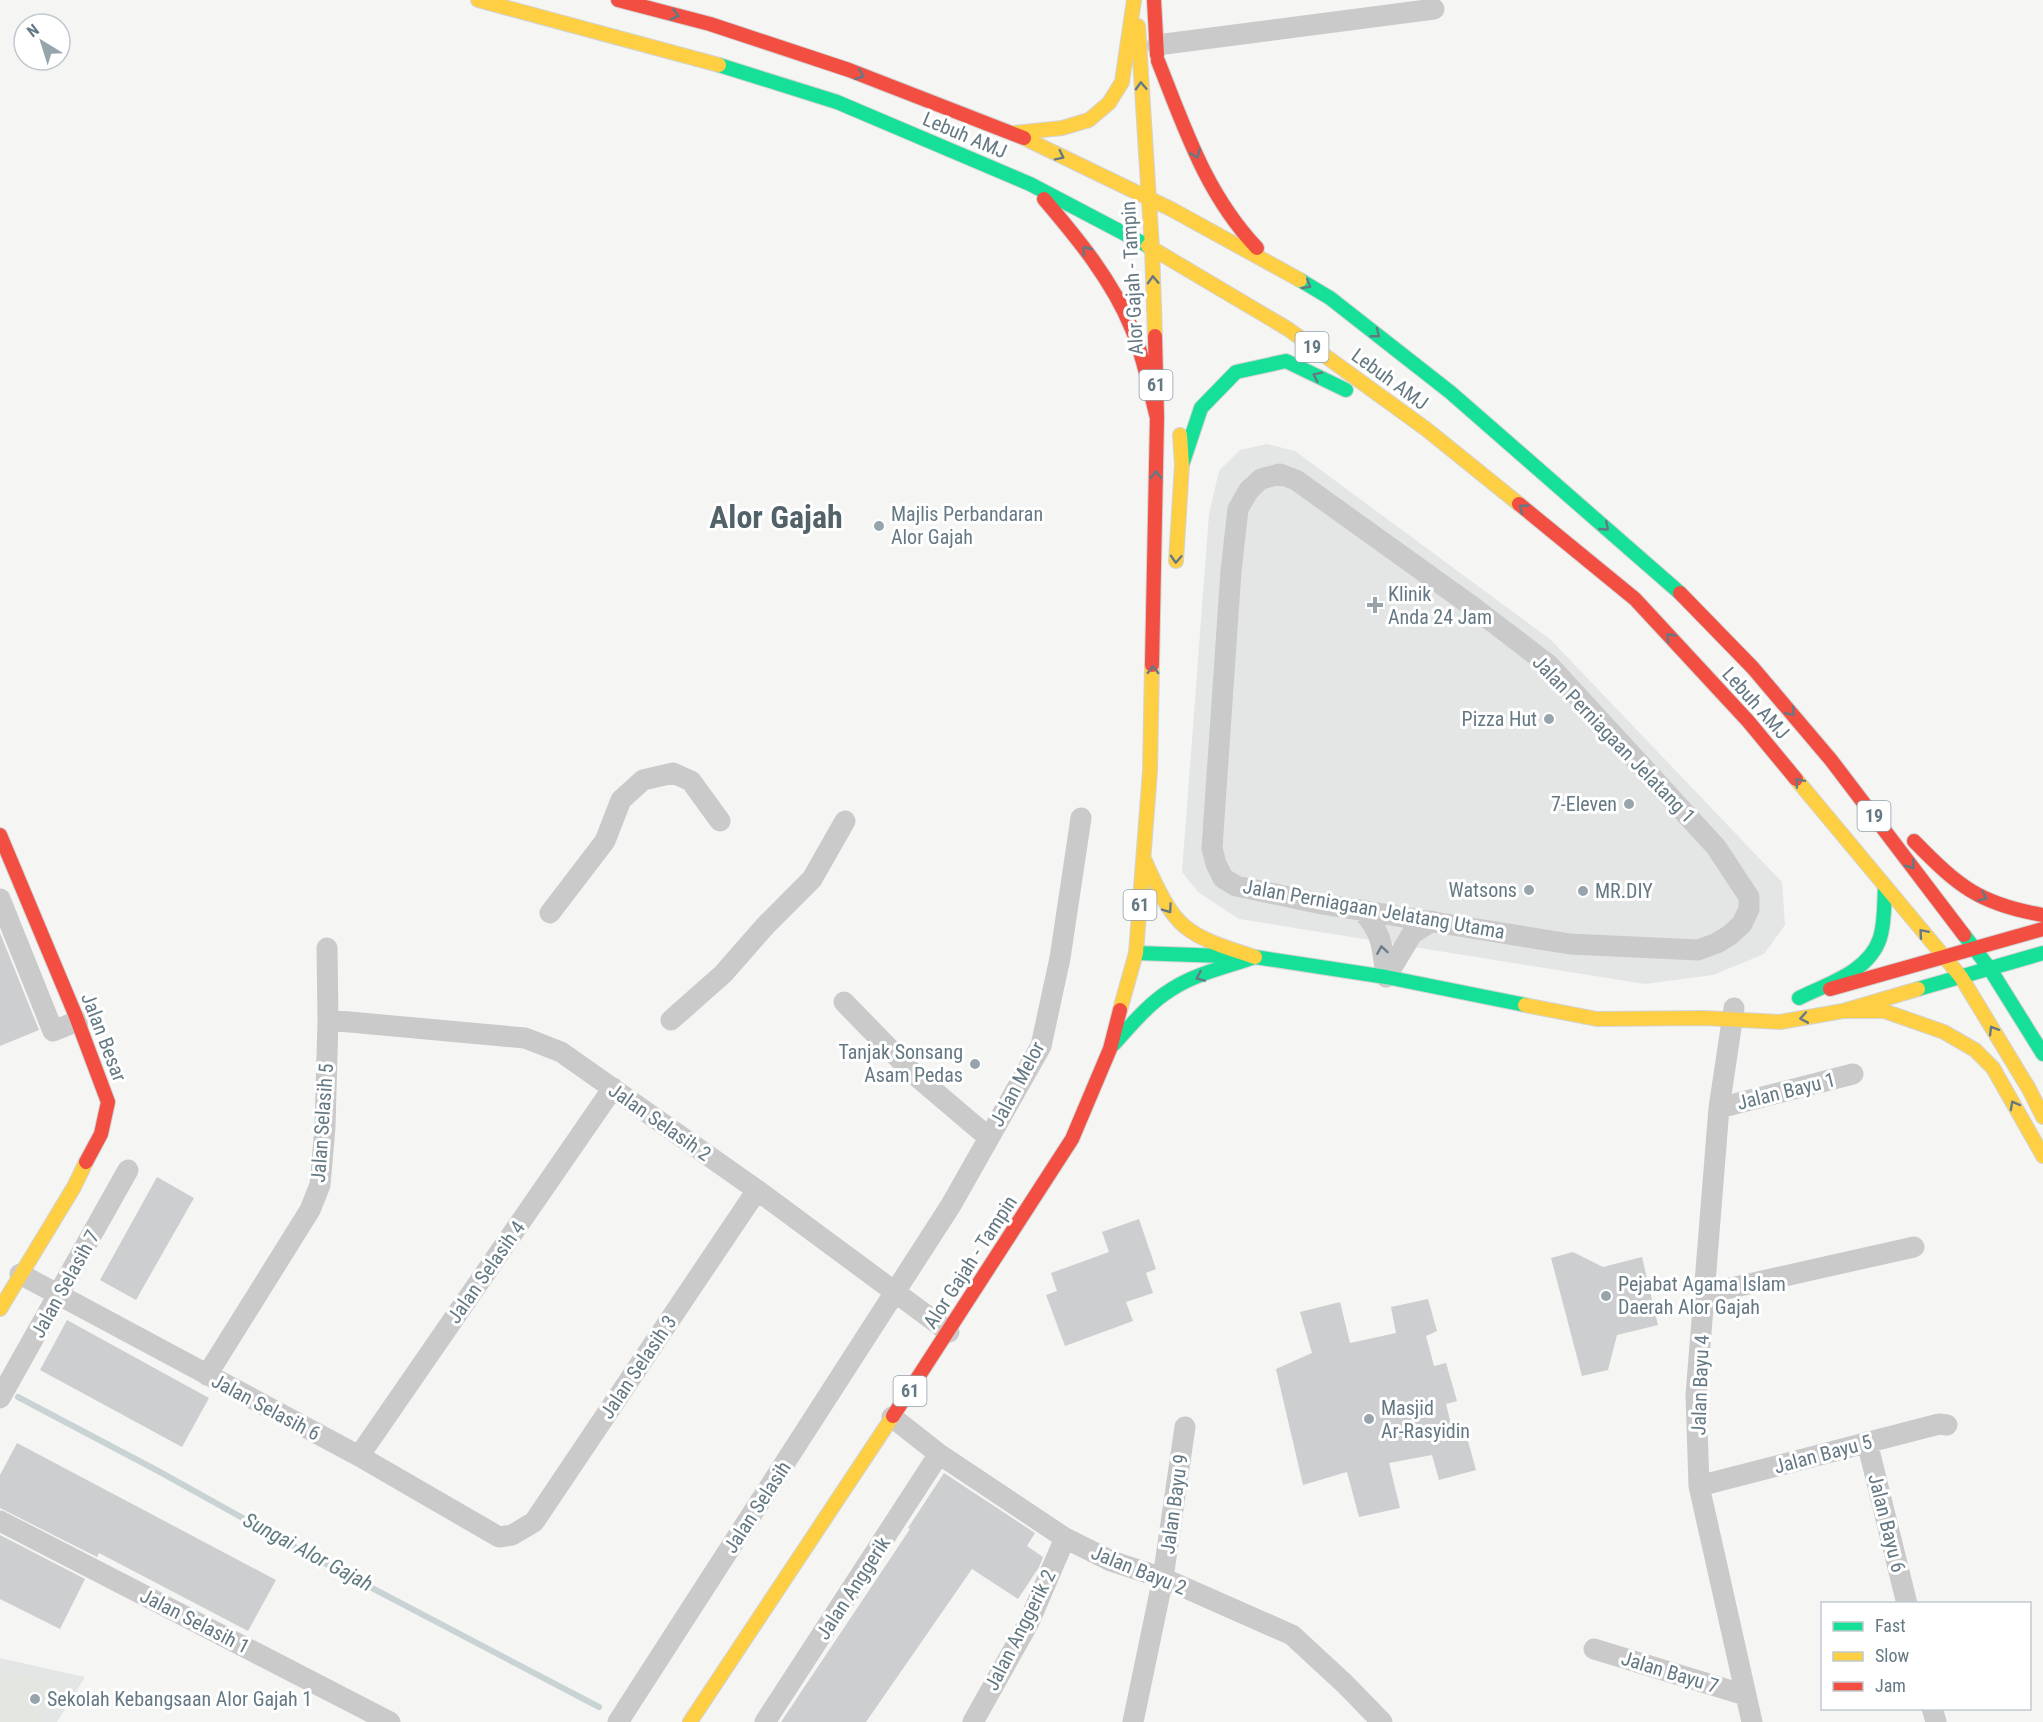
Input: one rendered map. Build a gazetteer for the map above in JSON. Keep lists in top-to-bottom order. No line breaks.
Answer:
{"streets":{"main road":["Lebuh AMJ","Alor Gajah - Tampin","19","61","Jalan Besar"],"street":["Jalan Perniagaan Jelatang 1","Jalan Perniagaan Jelatang Utama","Jalan Melor","Jalan Bayu 1","Jalan Selasih 2","Jalan Selasih 5","Jalan Selasih 4","Jalan Selasih 7","Jalan Selasih 3","Jalan Bayu 4","Jalan Selasih 6","Jalan Bayu 5","Jalan Bayu 9","Jalan Selasih","Jalan Bayu 6","Jalan Bayu 2","Jalan Anggerik","Jalan Selasih 1","Jalan Anggerik 2","Jalan Bayu 7"]},"crossings":[["Lebuh AMJ","Alor Gajah - Tampin"],["Alor Gajah - Tampin","Jalan Selasih 2"],["Alor Gajah - Tampin","Jalan Bayu 2"],["Jalan Perniagaan Jelatang 1","Jalan Perniagaan Jelatang Utama"],["Jalan Besar","Jalan Selasih 6"],["Jalan Melor","Jalan Selasih 2"],["Jalan Melor","Jalan Selasih"],["Jalan Bayu 1","Jalan Bayu 4"],["Jalan Selasih 2","Jalan Selasih 5"],["Jalan Selasih 2","Jalan Selasih 4"],["Jalan Selasih 2","Jalan Selasih 3"],["Jalan Selasih 2","Jalan Selasih"],["Jalan Selasih 5","Jalan Selasih 6"],["Jalan Selasih 4","Jalan Selasih 6"],["Jalan Selasih 7","Jalan Selasih 6"],["Jalan Selasih 3","Jalan Selasih 6"],["Jalan Bayu 4","Jalan Bayu 5"],["Jalan Bayu 4","Jalan Bayu 7"],["Jalan Bayu 5","Jalan Bayu 6"],["Jalan Bayu 9","Jalan Bayu 2"],["Jalan Bayu 2","Jalan Anggerik"],["Jalan Bayu 2","Jalan Anggerik 2"]],"districts":["Alor Gajah"],"water":["Sungai Alor Gajah"],"places":{"other":["Majlis Perbandaran Alor Gajah","Pizza Hut","7-Eleven","Watsons","MR.DIY","Tanjak Sonsang Asam Pedas","Pejabat Agama Islam Daerah Alor Gajah","Masjid Ar-Rasyidin","Sekolah Kebangsaan Alor Gajah 1"],"health":["Klinik Anda 24 Jam"]},"legend":["Fast","Slow","Jam"],"north":"top left"}
